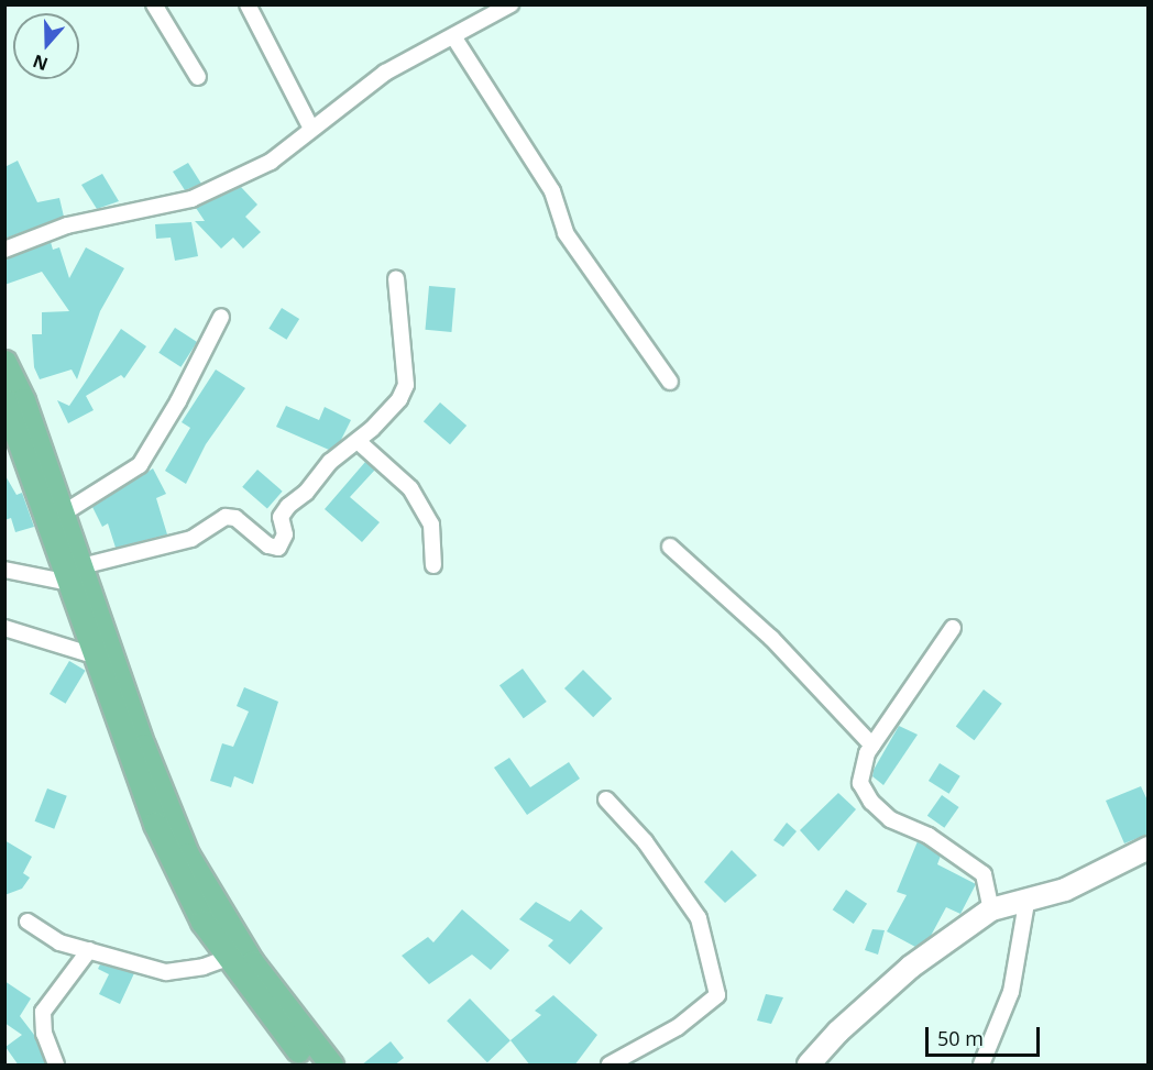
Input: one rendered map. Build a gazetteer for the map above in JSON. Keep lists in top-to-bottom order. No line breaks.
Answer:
{"scale_bar":"50 m","north":"bottom"}
